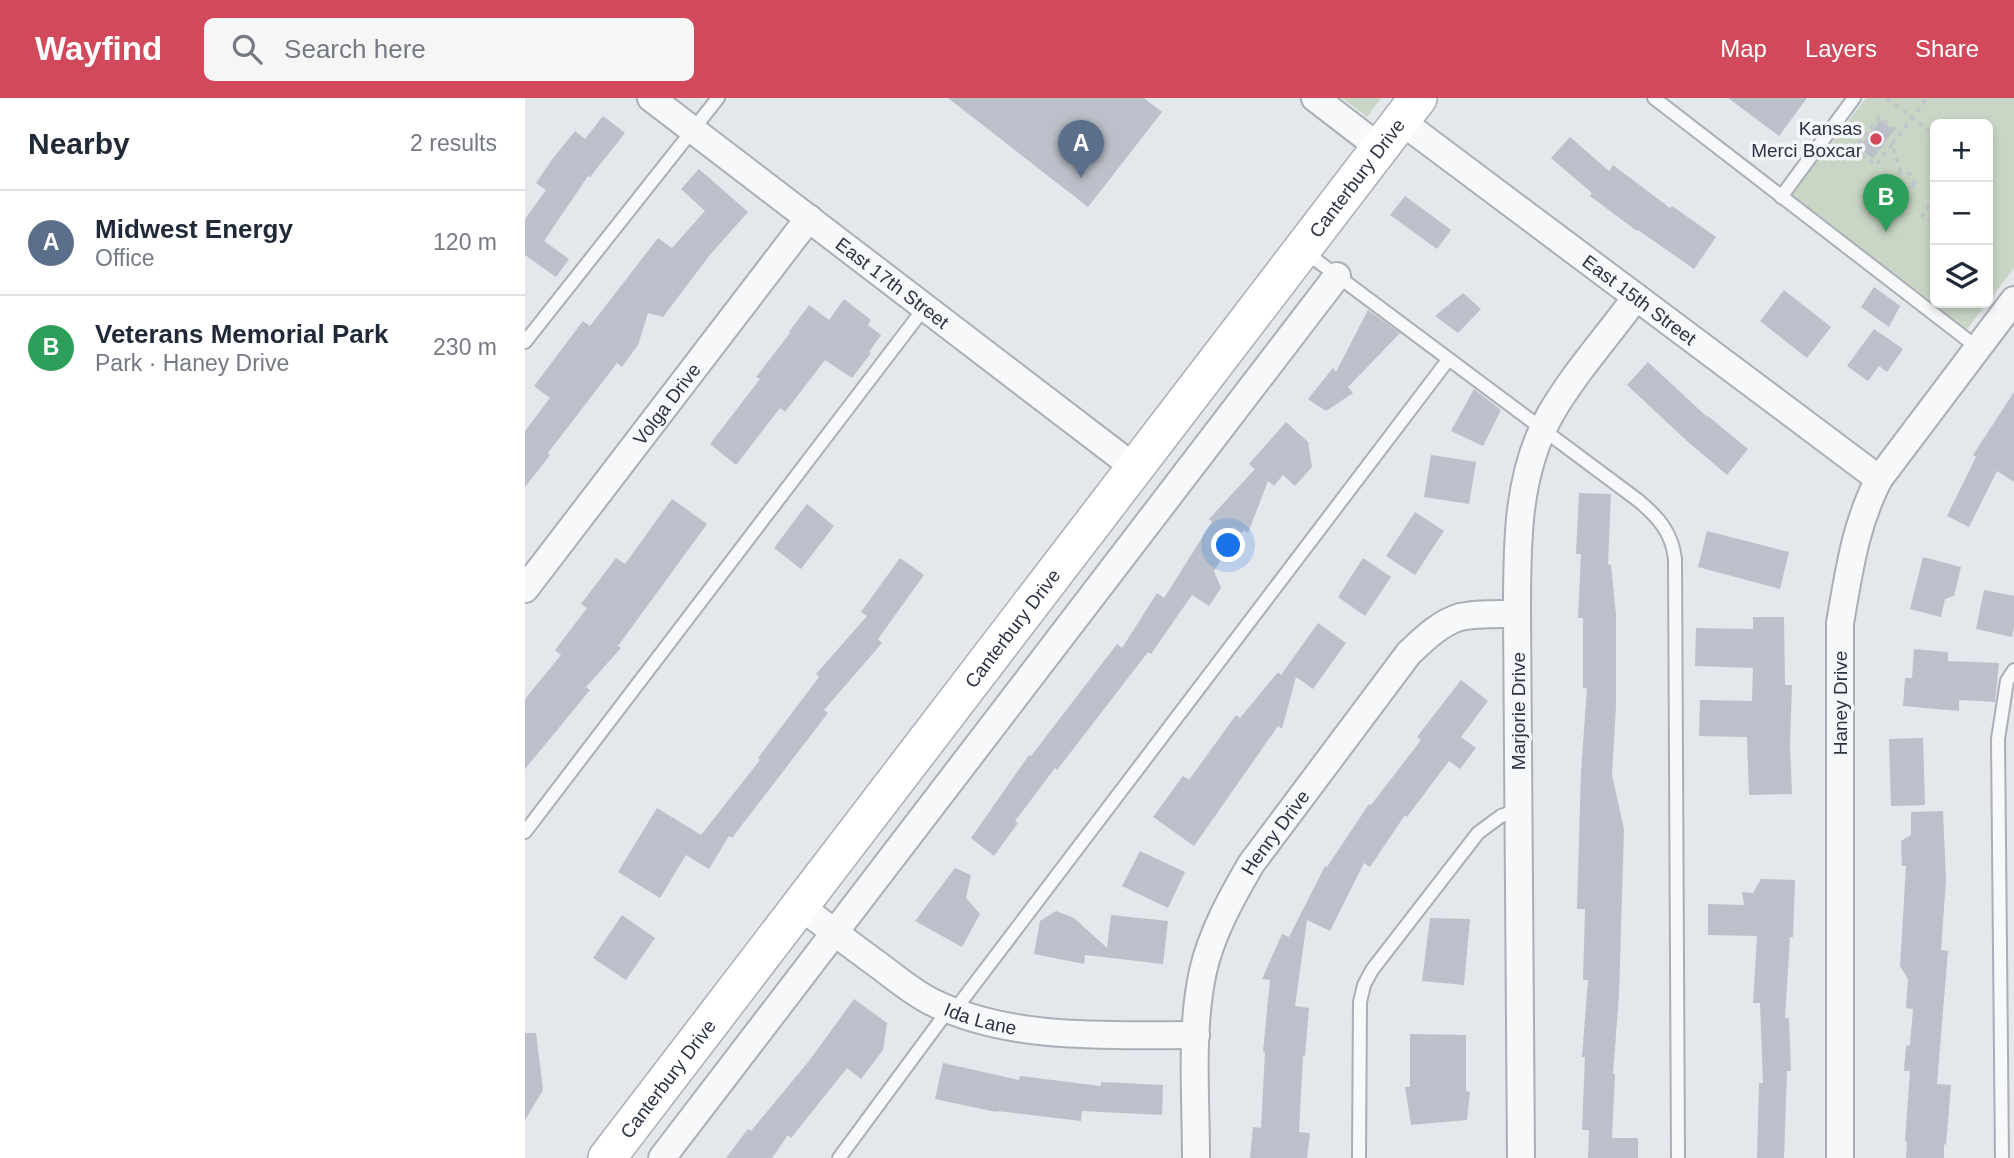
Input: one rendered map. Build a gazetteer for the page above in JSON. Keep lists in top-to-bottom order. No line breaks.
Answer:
{"streets":{"main road":["Canterbury Drive"],"street":["East 17th Street","East 15th Street","Volga Drive","Haney Drive","Marjorie Drive","Henry Drive","Ida Lane"]},"crossings":[["Canterbury Drive","East 17th Street"],["Canterbury Drive","East 15th Street"],["Canterbury Drive","Ida Lane"],["East 17th Street","Volga Drive"],["East 15th Street","Haney Drive"],["East 15th Street","Marjorie Drive"],["Marjorie Drive","Henry Drive"],["Henry Drive","Ida Lane"]],"places":["Kansas Merci Boxcar"],"page":{"header":"Wayfind","search":"Search here","nav":["Map","Layers","Share"],"heading":["Nearby","2 results"],"map_buttons":["+","−"],"pins":["A","B"],"list":[{"mark":"A","name":"Midwest Energy","note":"Office","value":"120 m"},{"mark":"B","name":"Veterans Memorial Park","note":"Park · Haney Drive","value":"230 m"}]}}
